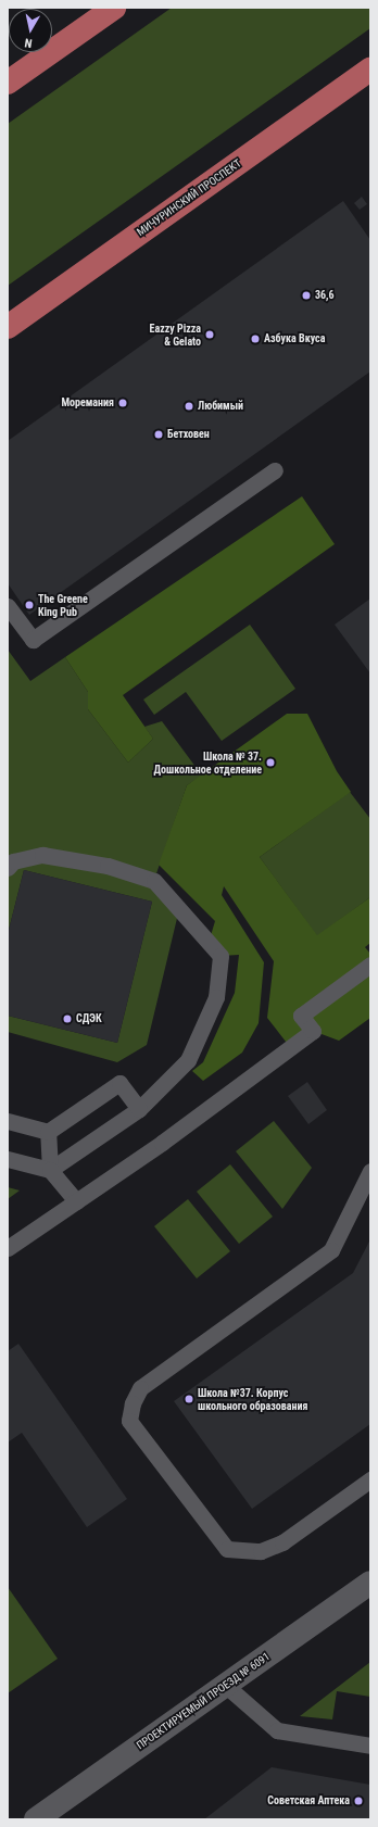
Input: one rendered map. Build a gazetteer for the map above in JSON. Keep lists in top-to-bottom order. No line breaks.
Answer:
{"streets":{"main road":["МИЧУРИНСКИЙ ПРОСПЕКТ"],"street":["ПРОЕКТИРУЕМЫЙ ПРОЕЗД № 6091"]},"places":["36,6","Eazzy Pizza & Gelato","Азбука Вкуса","Моремания","Любимый","Бетховен","The Greene King Pub","Школа № 37. Дошкольное отделение","СДЭК","Школа №37. Корпус школьного образования","Советская Аптека"],"north":"bottom"}
